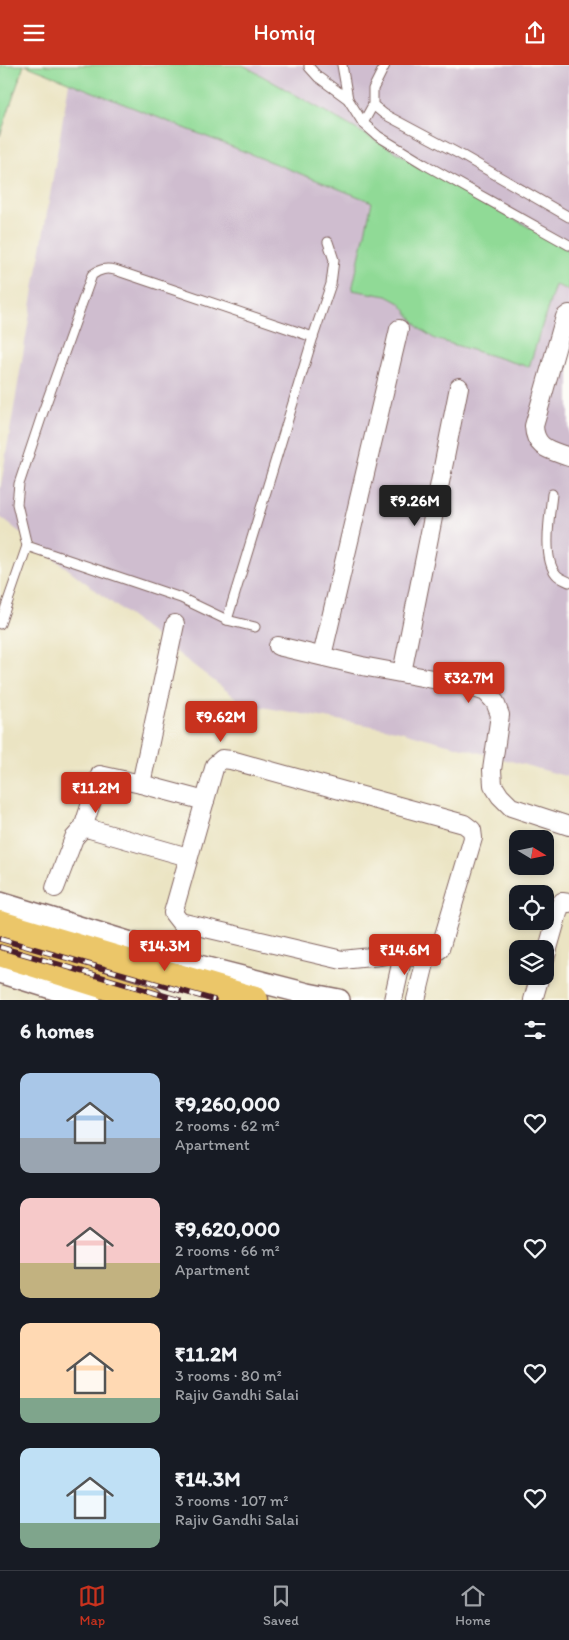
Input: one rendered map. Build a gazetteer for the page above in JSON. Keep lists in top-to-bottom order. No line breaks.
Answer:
{"north":"right","page":{"header":"Homiq","price":["₹9.26M","₹32.7M","₹9.62M","₹11.2M","₹14.3M","₹14.6M"],"heading":"6 homes","list":[{"name":"₹9,260,000","note":"2 rooms · 62 m² · Apartment"},{"name":"₹9,620,000","note":"2 rooms · 66 m² · Apartment"},{"name":"₹11.2M","note":"3 rooms · 80 m² · Rajiv Gandhi Salai"},{"name":"₹14.3M","note":"3 rooms · 107 m² · Rajiv Gandhi Salai"}],"tabs":["Map","Saved","Home"]}}
